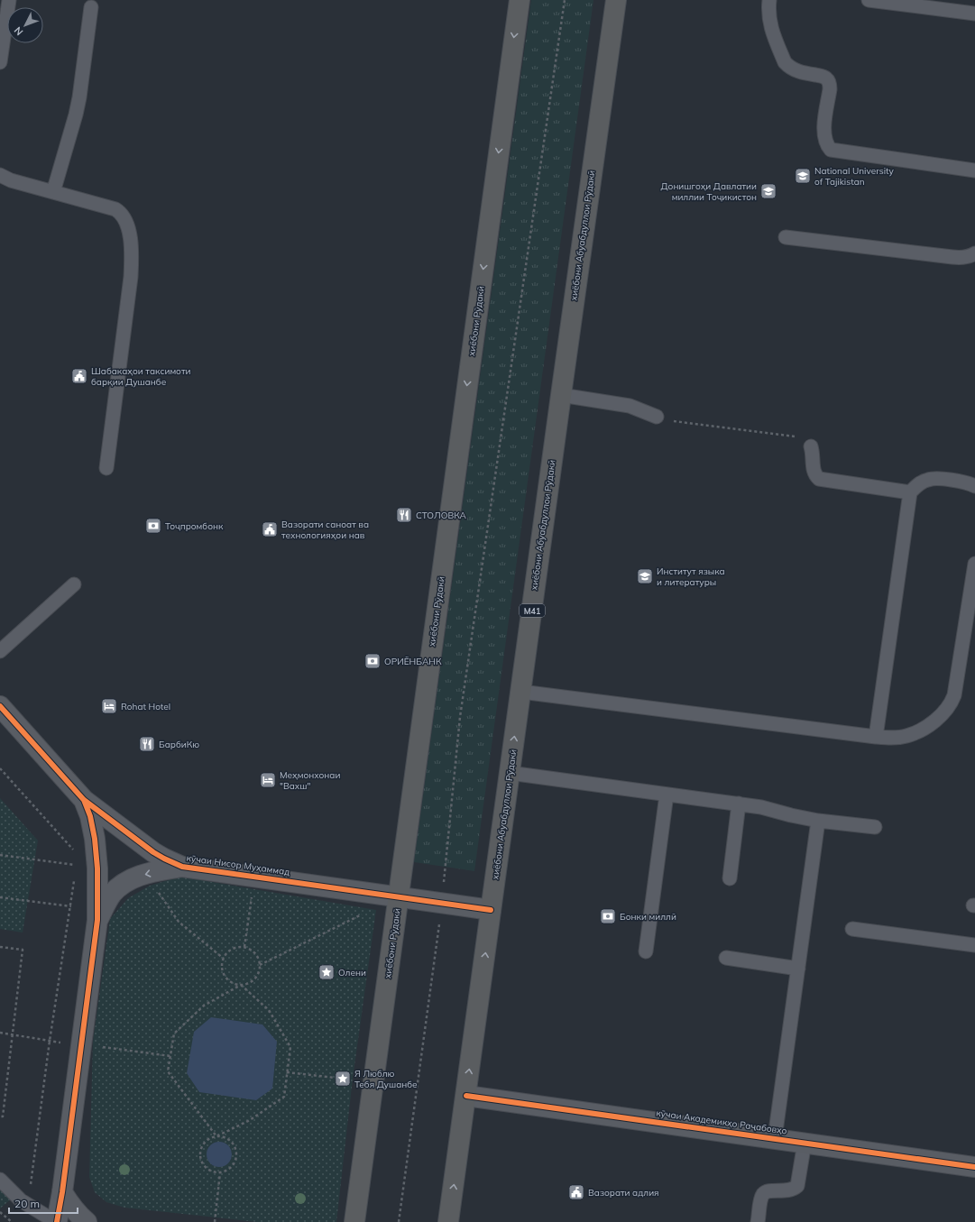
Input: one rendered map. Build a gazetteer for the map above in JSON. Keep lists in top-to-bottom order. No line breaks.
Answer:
{"streets":{"highway":["хиёбони Абуабдуллои Рӯдакӣ","хиёбони Рӯдакӣ","M41"],"street":["кӯчаи Нисор Муҳаммад","кӯчаи Академикҳо Раҷабовҳо"]},"crossings":[["хиёбони Абуабдуллои Рӯдакӣ","кӯчаи Нисор Муҳаммад"],["хиёбони Абуабдуллои Рӯдакӣ","кӯчаи Академикҳо Раҷабовҳо"],["хиёбони Рӯдакӣ","кӯчаи Нисор Муҳаммад"]],"one_way":["хиёбони Рӯдакӣ"],"places":{"school or university":["National University of Tajikistan","Донишгоҳи Давлатии миллии Тоҷикистон","Институт языка и литературы"],"public building":["Шабакаҳои таксимоти барқии Душанбе","Вазорати саноат ва технологияҳои нав","Вазорати адлия"],"restaurant":["СТОЛОВКА","БарбиКю"],"bank":["Тоҷпромбонк","ОРИЁНБАНК","Бонки миллӣ"],"hotel":["Rohat Hotel","Меҳмонхонаи \"Вахш\""],"place":["Олени","Я Люблю Тебя Душанбе"]},"scale_bar":"20 m","north":"bottom left"}
